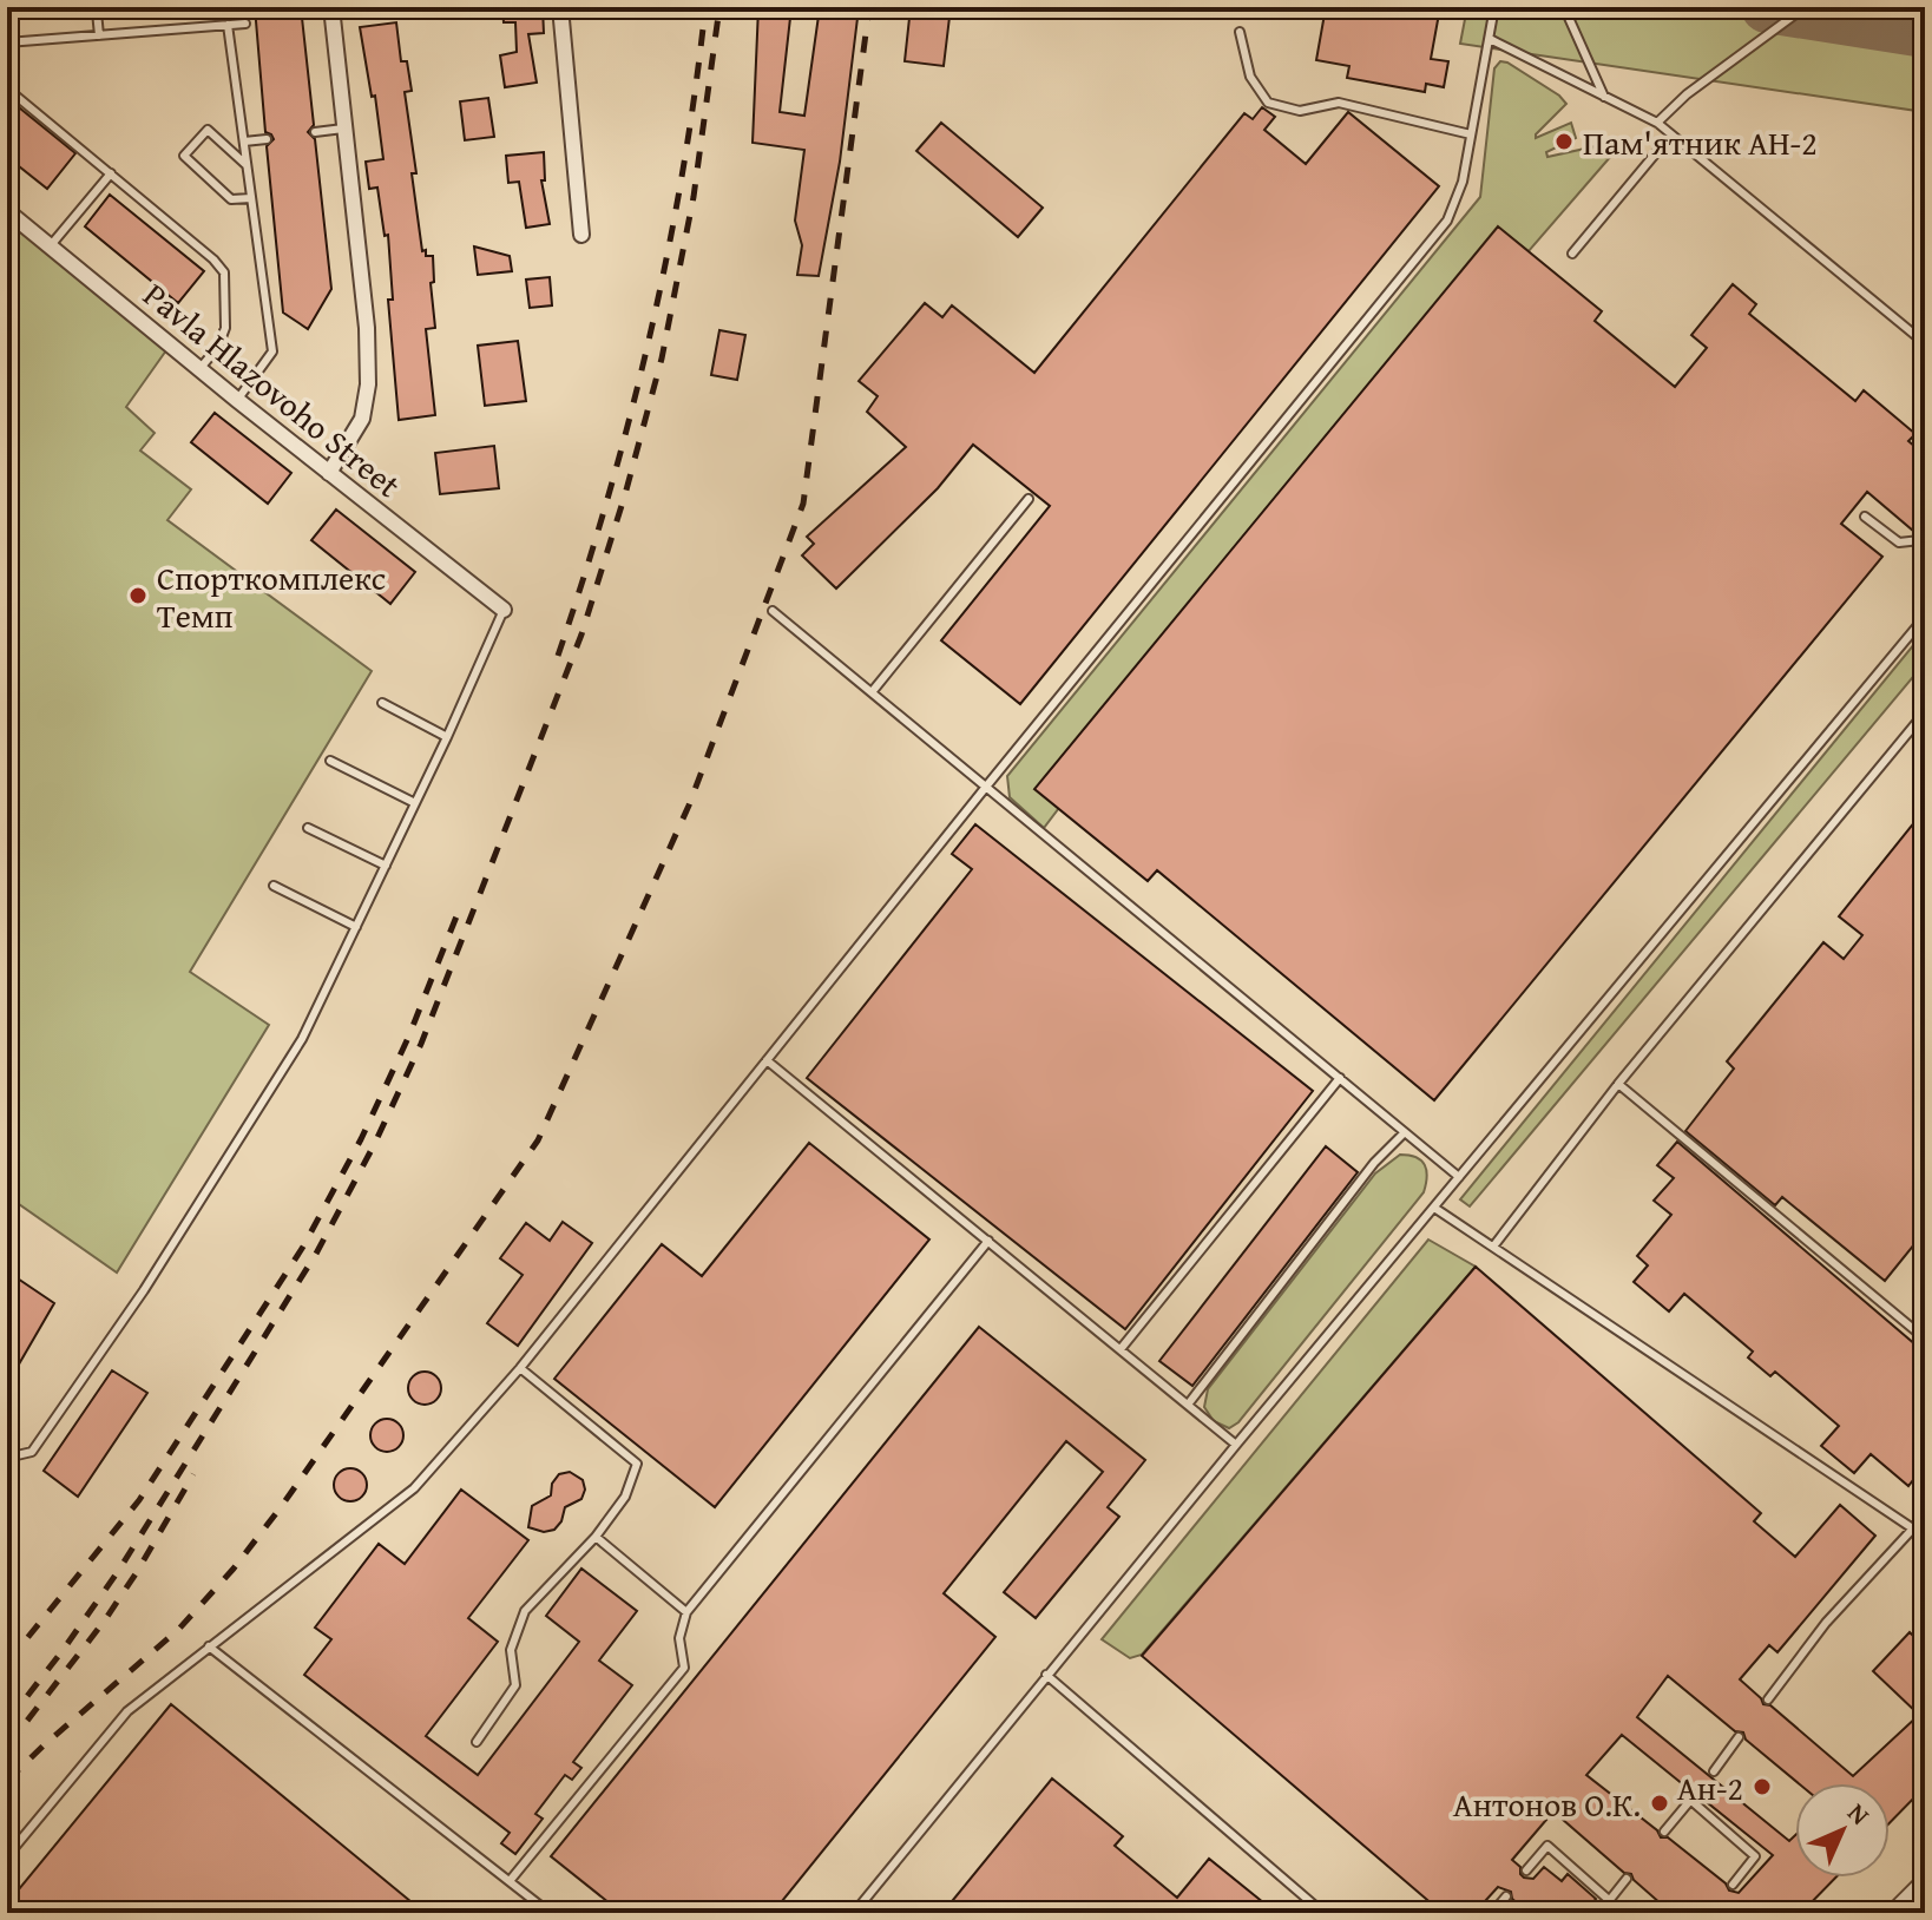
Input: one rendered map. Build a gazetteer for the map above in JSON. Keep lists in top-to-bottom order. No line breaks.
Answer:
{"streets":{"street":["Pavla Hlazovoho Street"]},"places":["Пам'ятник АН-2","Спорткомплекс Темп","Ан-2","Антонов О.К."],"north":"top right"}
